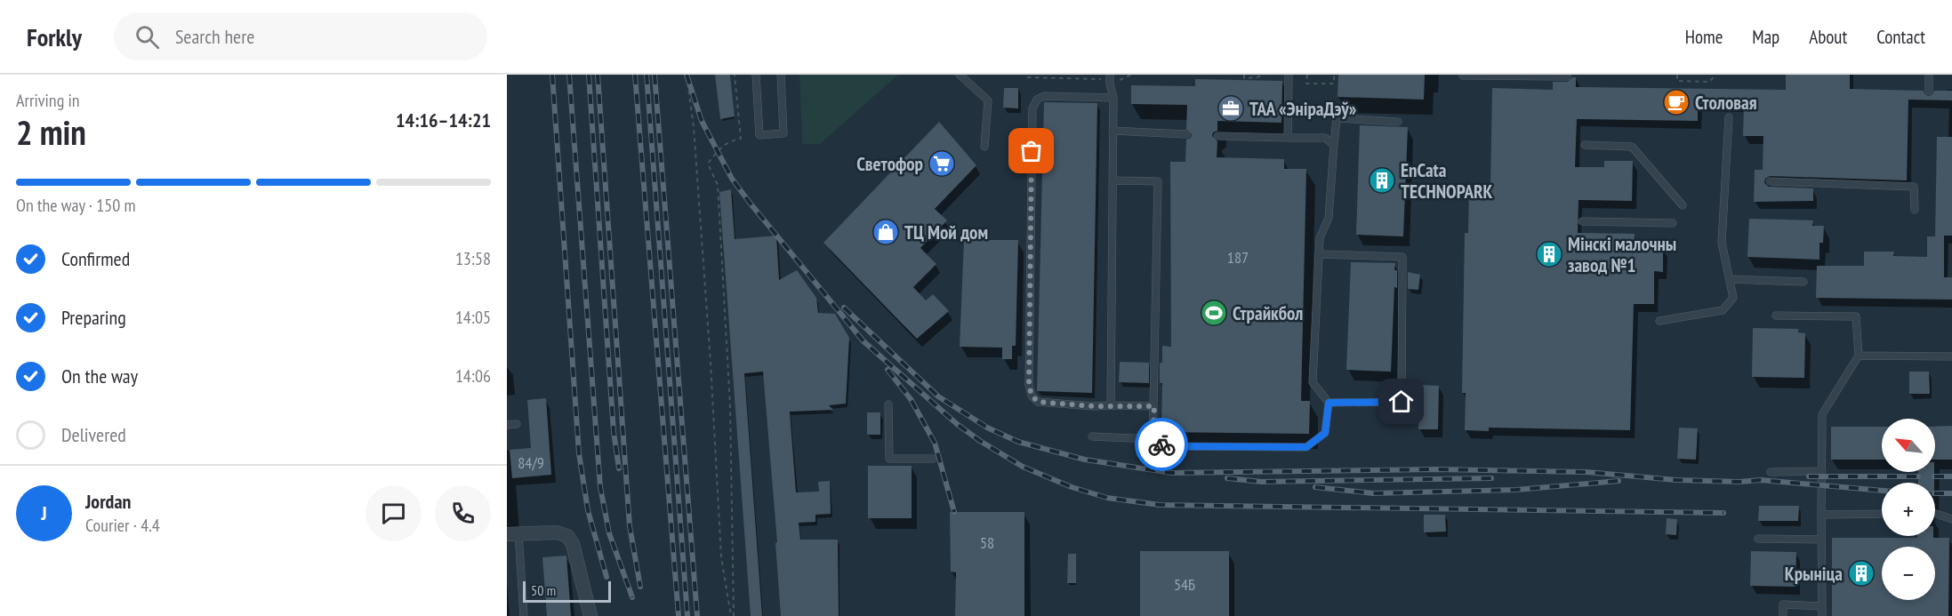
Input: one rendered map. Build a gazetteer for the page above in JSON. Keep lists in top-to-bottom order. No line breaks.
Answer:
{"places":{"cafe":["Столовая"],"office":["ТАА «ЭніраДэў»"],"supermarket":["Светофор"],"building":["EnCata TECHNOPARK","Мінскі малочны завод №1","Крыніца"],"shop":["ТЦ Мой дом"],"sports":["Страйкбол"]},"house_numbers":["187","84/9","58","54Б"],"scale_bar":"50 m","north":"top left","page":{"header":"Forkly","search":"Search here","nav":["Home","Map","About","Contact"],"heading":["2 min","Arriving in","14:16–14:21"],"panel":["Jordan","Courier · 4.4"],"bar":"On the way · 150 m","list":[["Confirmed","13:58"],["Preparing","14:05"],["On the way","14:06"],"Delivered"],"map_buttons":["+","−"],"round":"J","scale":"50 m"}}
